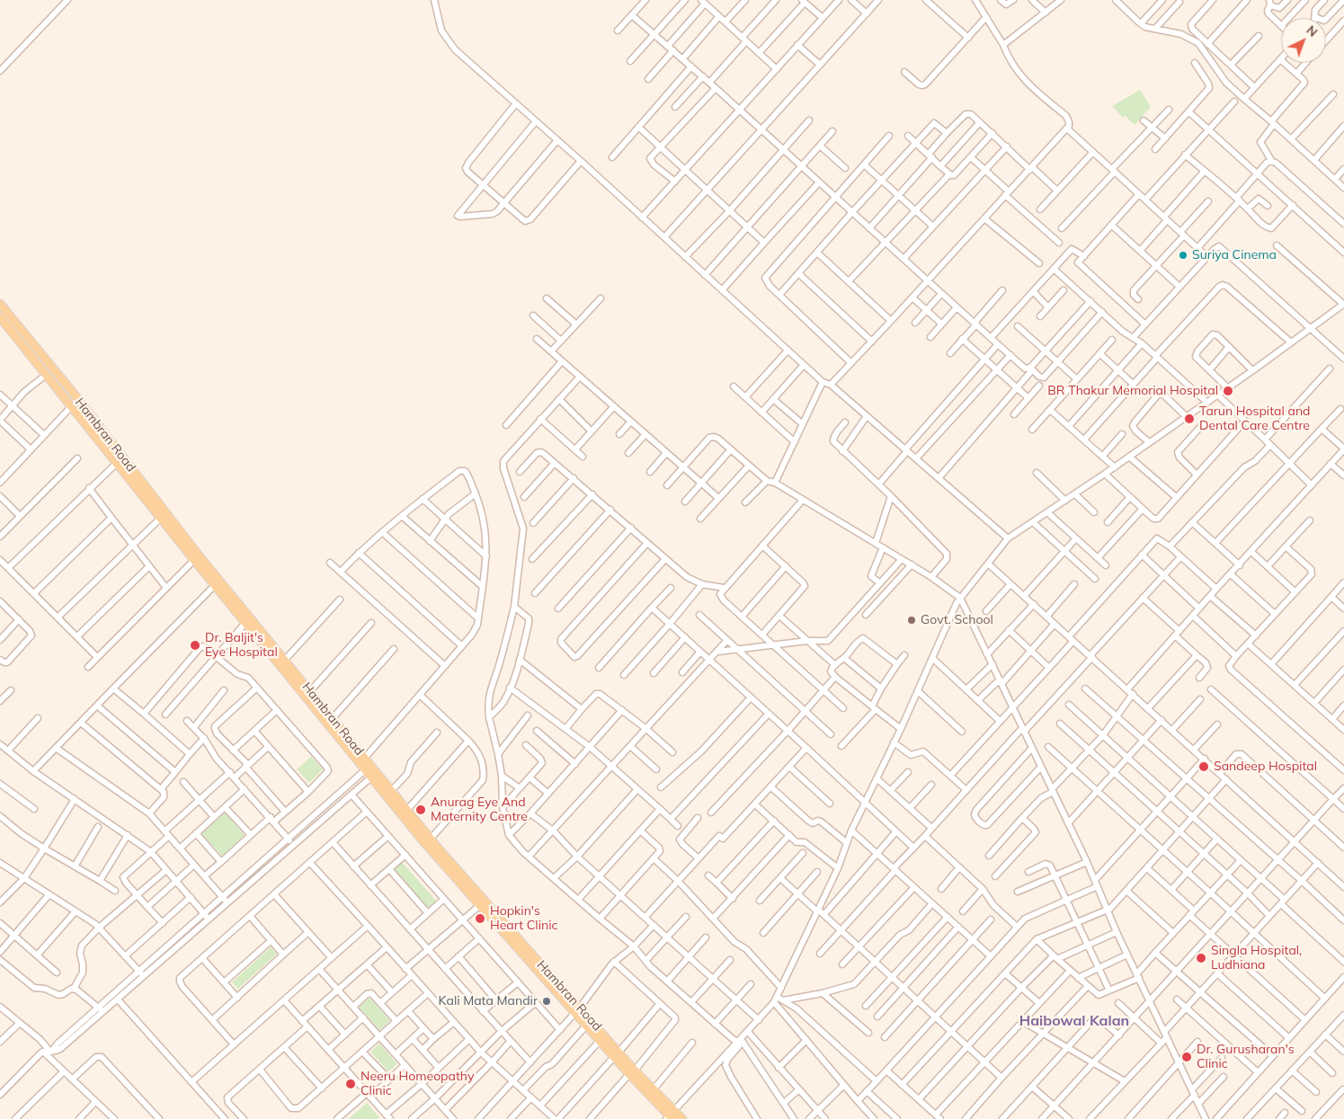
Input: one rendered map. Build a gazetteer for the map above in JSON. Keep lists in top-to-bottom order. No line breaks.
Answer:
{"streets":{"main road":["Hambran Road"]},"districts":["Haibowal Kalan"],"places":["Suriya Cinema","BR Thakur Memorial Hospital","Tarun Hospital and Dental Care Centre","Govt. School","Dr. Baljit's Eye Hospital","Sandeep Hospital","Anurag Eye And Maternity Centre","Hopkin's Heart Clinic","Singla Hospital, Ludhiana","Kali Mata Mandir","Dr. Gurusharan's Clinic","Neeru Homeopathy Clinic"],"north":"top right"}
